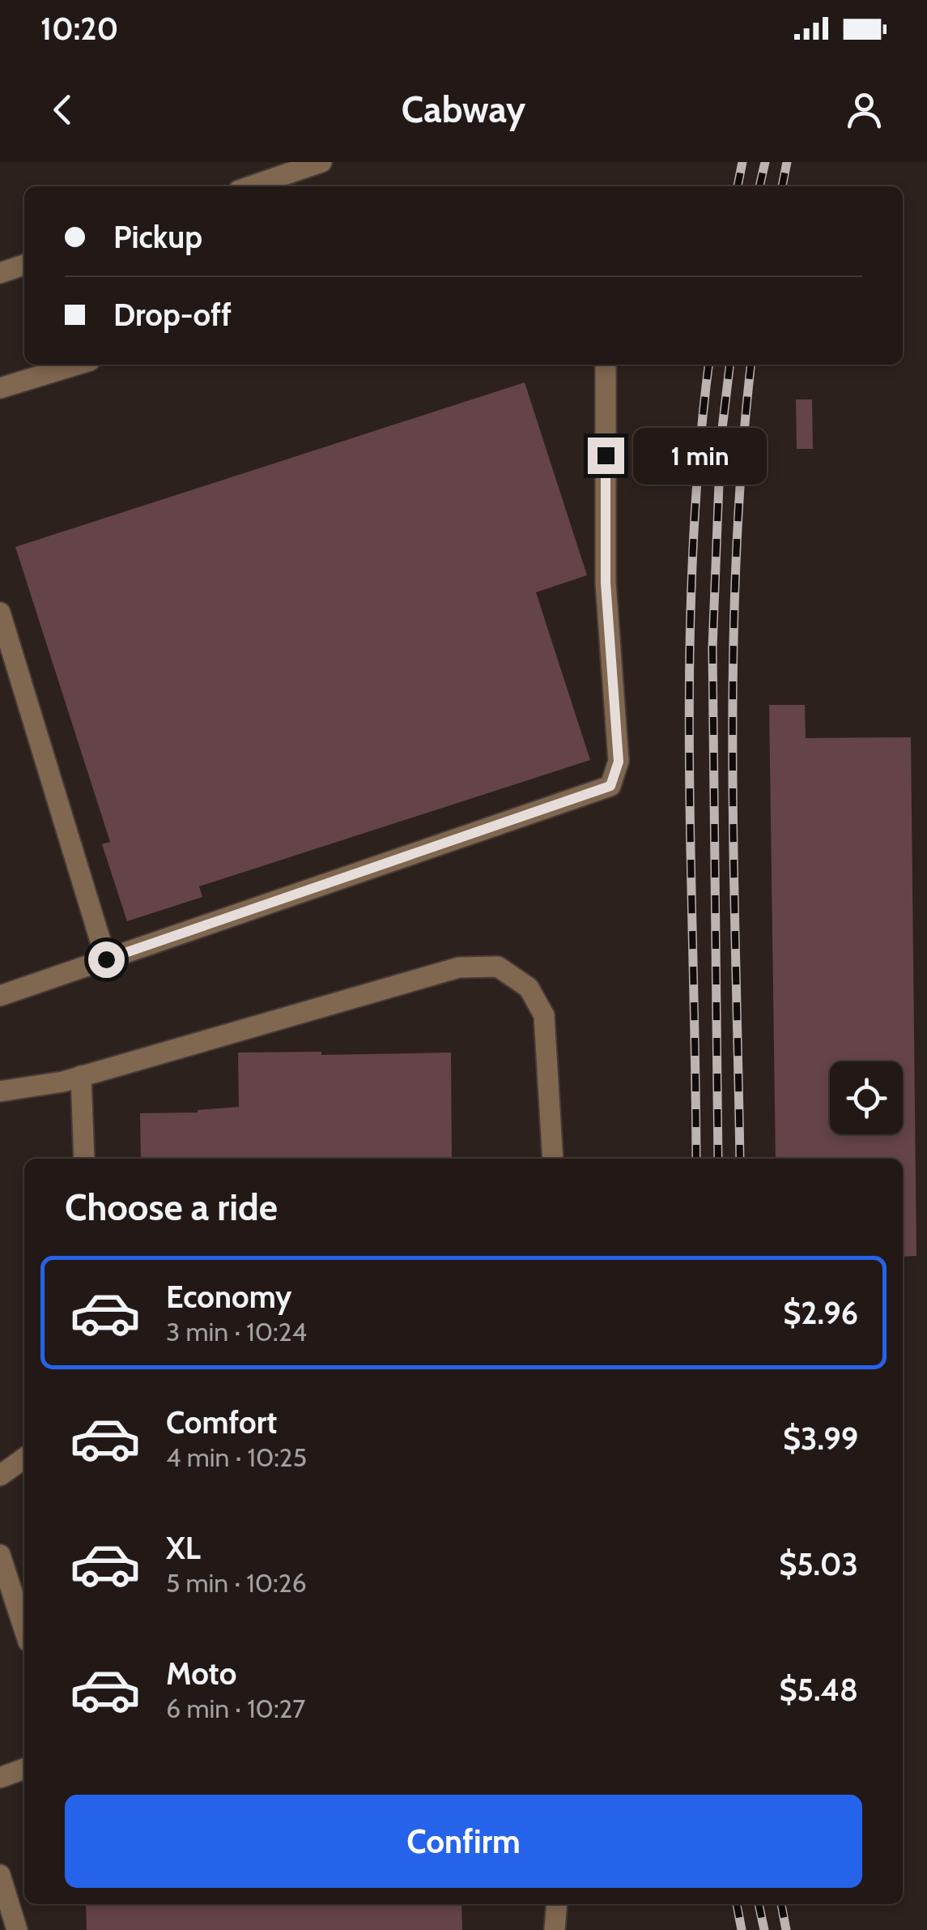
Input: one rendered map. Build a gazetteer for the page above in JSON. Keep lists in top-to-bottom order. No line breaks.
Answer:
{"page":{"status":"10:20","header":"Cabway","banner":["Pickup","Drop-off"],"bubble":"1 min","heading":"Choose a ride","list":[{"name":"Economy","note":"3 min · 10:24","value":"$2.96"},{"name":"Comfort","note":"4 min · 10:25","value":"$3.99"},{"name":"XL","note":"5 min · 10:26","value":"$5.03"},{"name":"Moto","note":"6 min · 10:27","value":"$5.48"}],"buttons":"Confirm"}}
